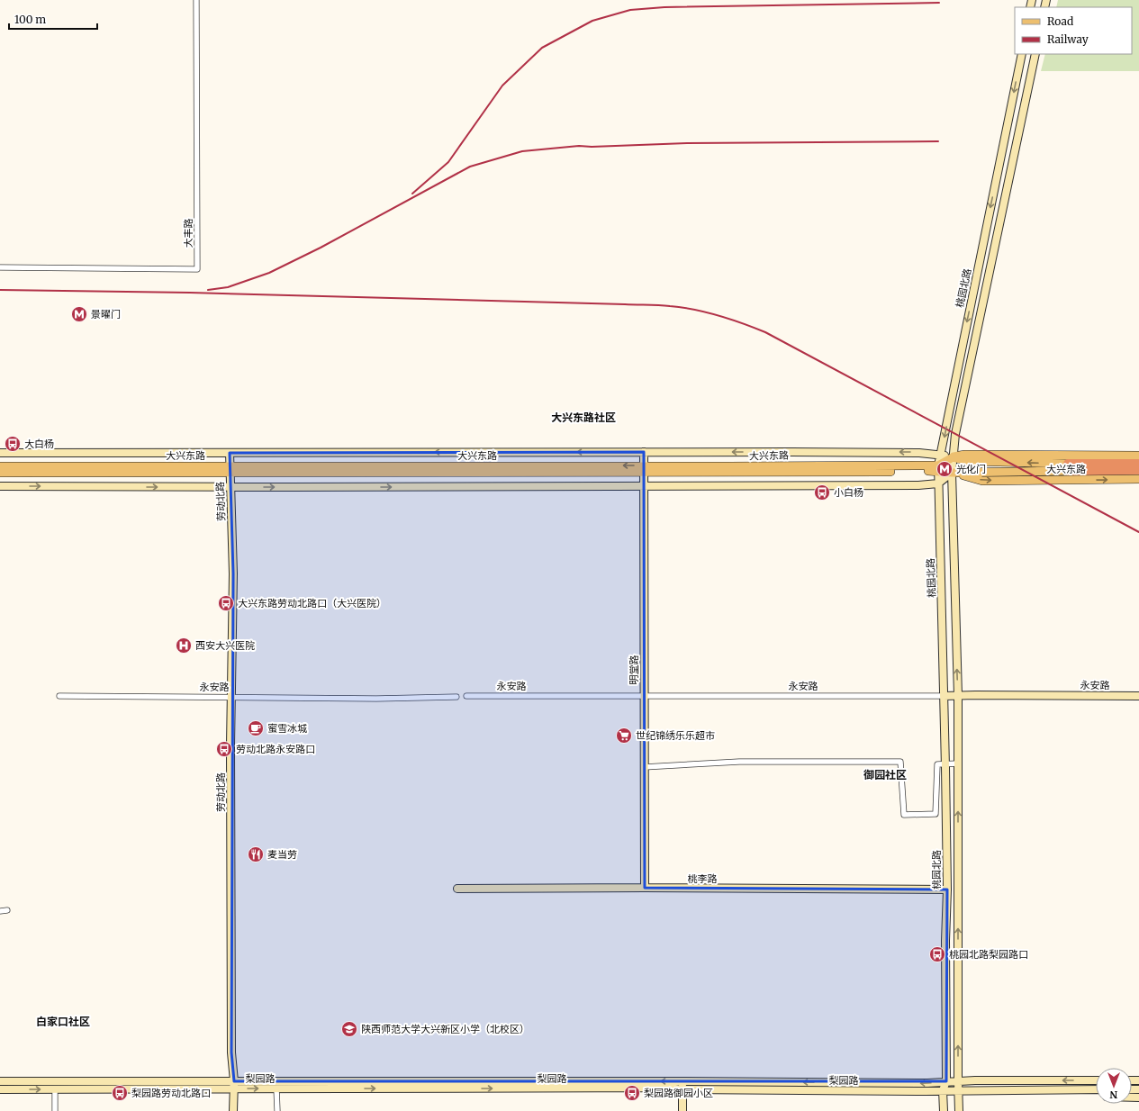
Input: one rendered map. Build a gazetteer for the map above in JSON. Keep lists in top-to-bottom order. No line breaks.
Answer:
{"streets":{"main road":["桃园北路","大兴东路","劳动北路","明堂路","永安路","桃李路","梨园路"],"street":["大丰路"]},"crossings":[["桃园北路","大兴东路"],["桃园北路","永安路"],["桃园北路","桃李路"],["桃园北路","梨园路"],["大兴东路","劳动北路"],["大兴东路","明堂路"],["劳动北路","永安路"],["劳动北路","梨园路"],["明堂路","永安路"],["明堂路","桃李路"]],"districts":["大兴东路社区","御园社区","白家口社区"],"places":{"metro station":["景曜门","光化门"],"bus stop":["大白杨","小白杨","大兴东路劳动北路口（大兴医院）","劳动北路永安路口","桃园北路梨园路口","梨园路劳动北路口","梨园路御园小区"],"hospital":["西安大兴医院"],"cafe":["蜜雪冰城"],"supermarket":["世纪锦绣乐乐超市"],"restaurant":["麦当劳"],"school or university":["陕西师范大学大兴新区小学（北校区）"]},"legend":["Road","Railway"],"scale_bar":"100 m","north":"bottom"}
